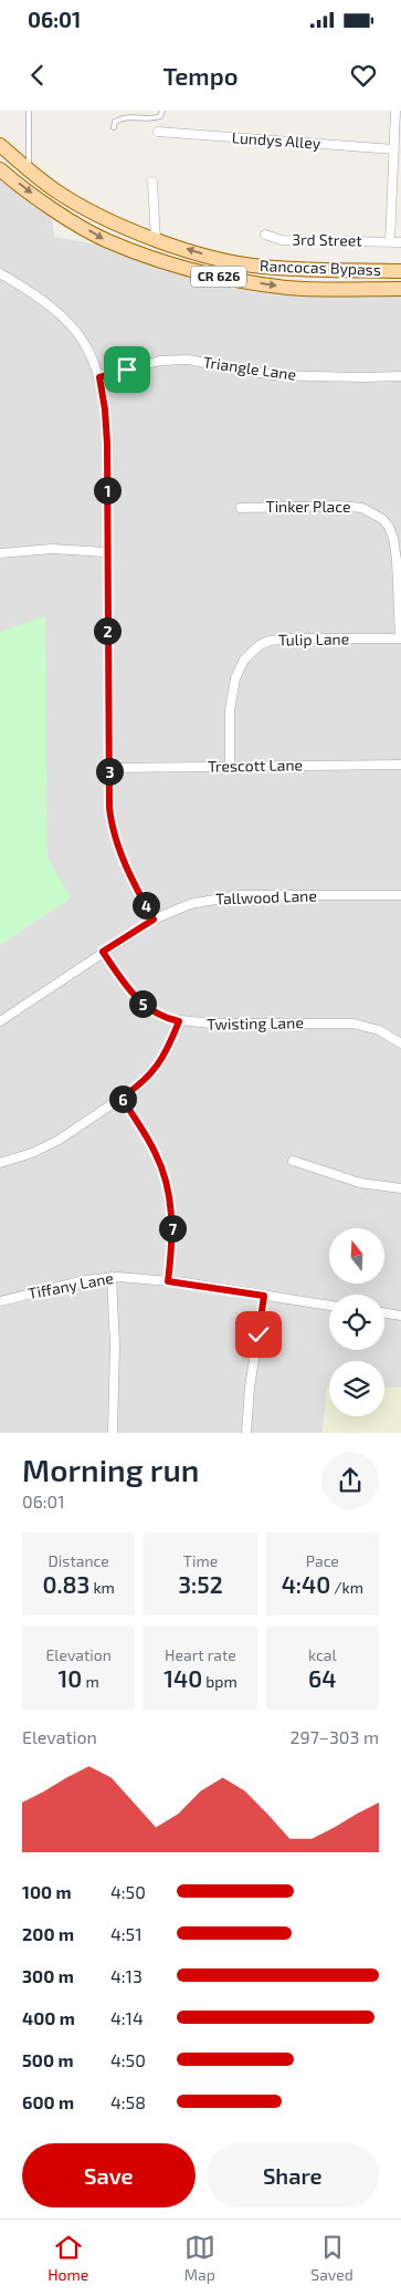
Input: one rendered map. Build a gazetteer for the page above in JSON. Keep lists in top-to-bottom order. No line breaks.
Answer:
{"streets":{"main road":["Rancocas Bypass","CR 626"],"street":["Lundys Alley","3rd Street","Triangle Lane","Tinker Place","Tulip Lane","Trescott Lane","Tallwood Lane","Twisting Lane","Tiffany Lane"]},"crossings":[["Rancocas Bypass","CR 626"],["Tinker Place","Tulip Lane"],["Tulip Lane","Trescott Lane"],["Tallwood Lane","Twisting Lane"]],"north":"top","page":{"status":"06:01","header":"Tempo","pins":["1","2","3","4","5","6","7"],"heading":["Morning run","06:01"],"stats":[["Distance","0.83 km"],["Time","3:52"],["Pace","4:40 /km"],["Elevation","10 m"],["Heart rate","140 bpm"],["kcal","64"]],"chart":["Elevation","297–303 m"],"list":[{"name":"100 m","note":"4:50"},{"name":"200 m","note":"4:51"},{"name":"300 m","note":"4:13"},{"name":"400 m","note":"4:14"},{"name":"500 m","note":"4:50"},{"name":"600 m","note":"4:58"}],"buttons":["Save","Share"],"tabs":["Home","Map","Saved"]}}
